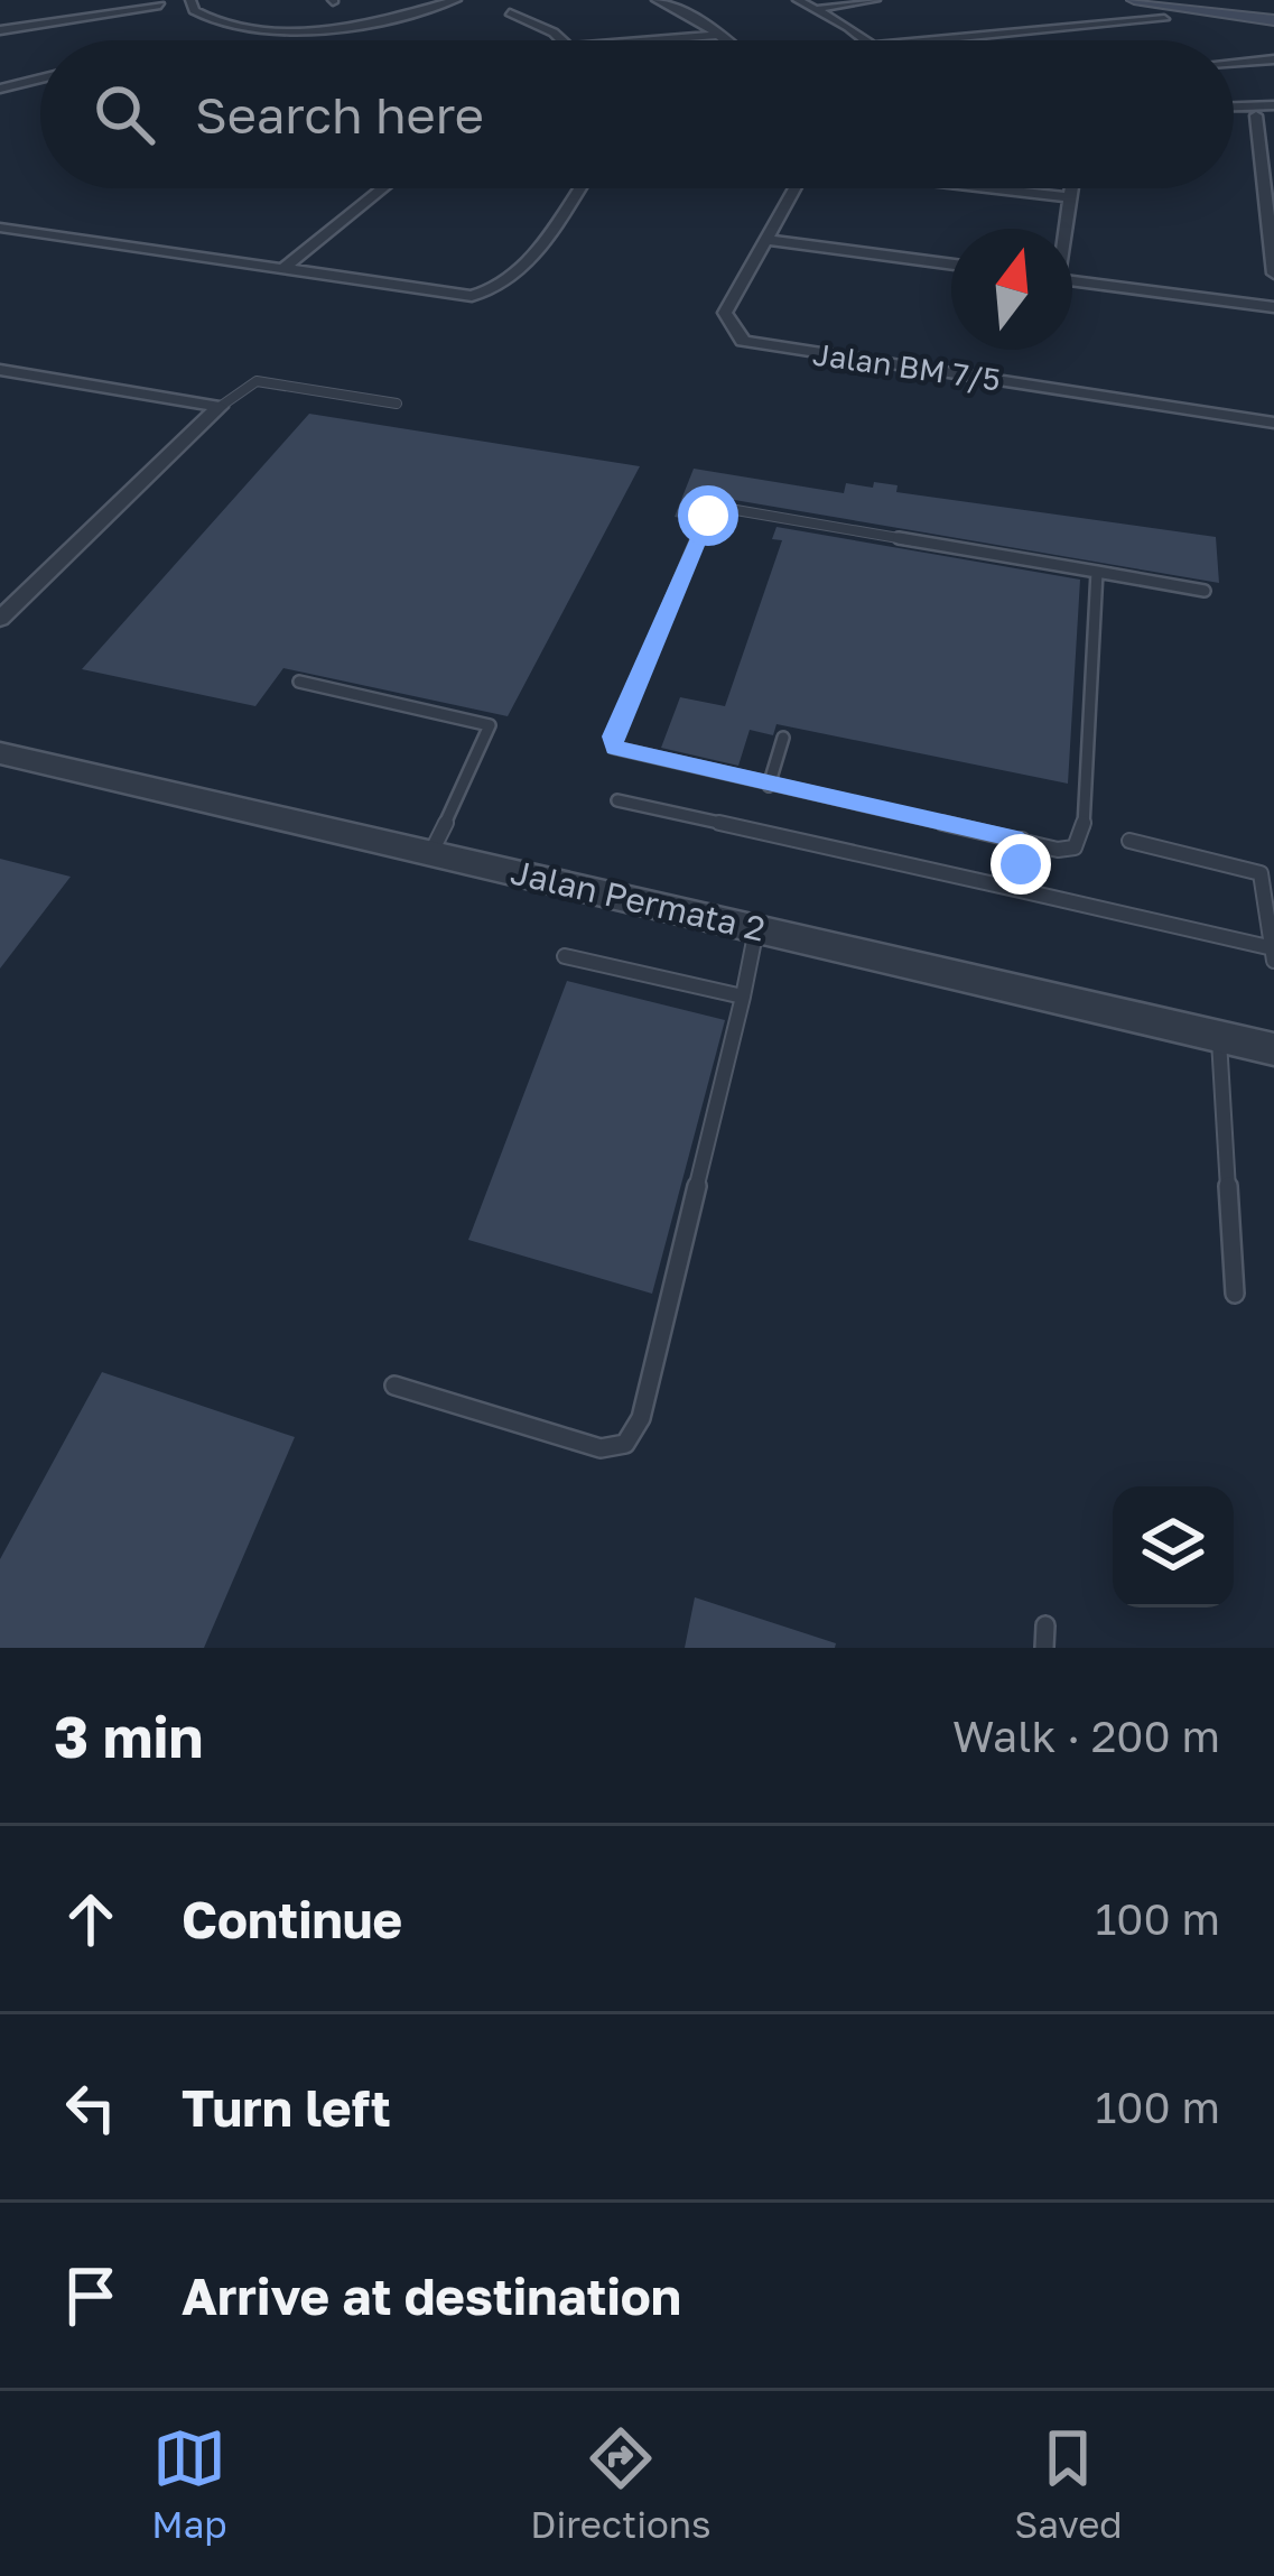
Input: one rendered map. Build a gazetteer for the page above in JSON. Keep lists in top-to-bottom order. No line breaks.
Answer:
{"streets":{"street":["Jalan BM 7/5","Jalan Permata 2"]},"north":"top","page":{"search":"Search here","heading":["3 min","Walk · 200 m"],"list":[["Continue","100 m"],["Turn left","100 m"],"Arrive at destination"],"nav":["Map","Directions","Saved"]}}
